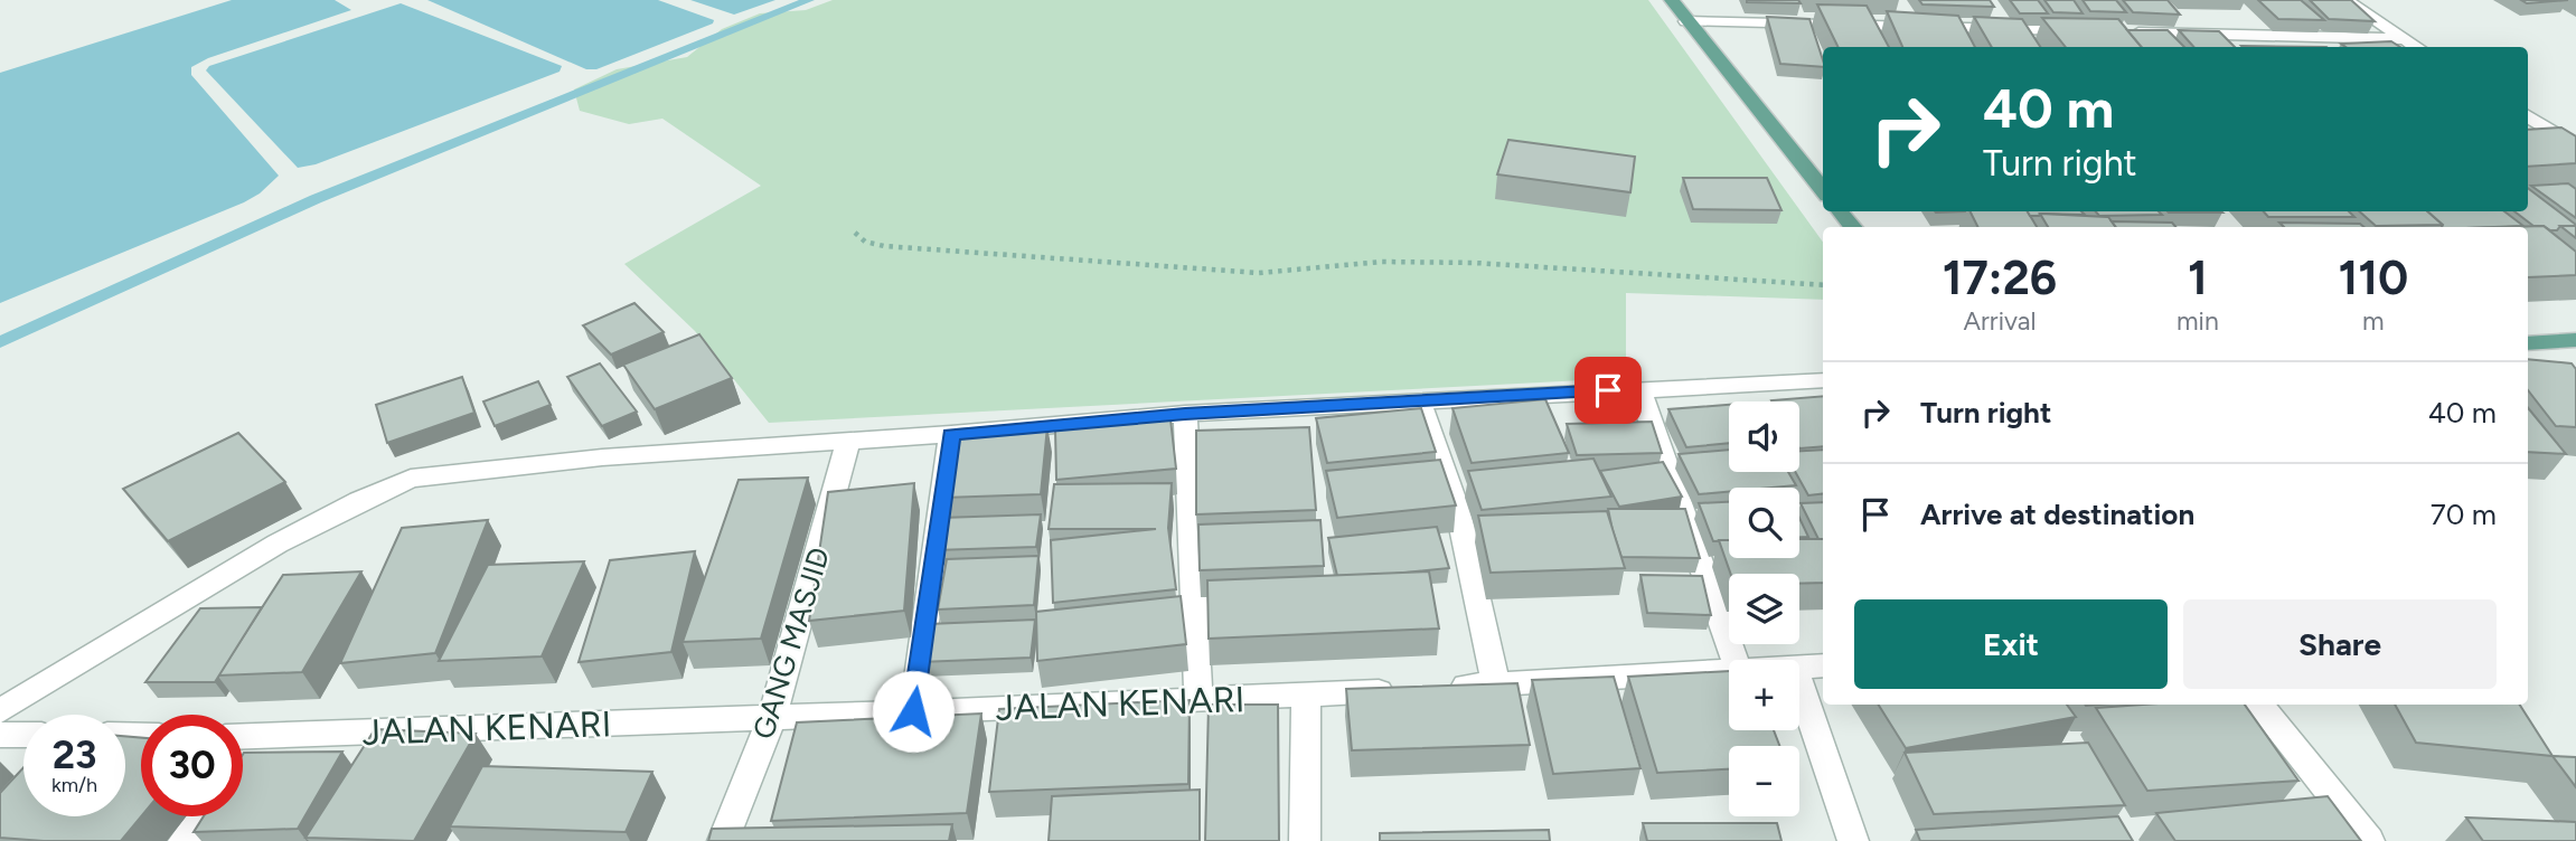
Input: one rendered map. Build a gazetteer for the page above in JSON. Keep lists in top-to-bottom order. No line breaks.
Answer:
{"streets":{"street":["GANG MASJID","JALAN KENARI"]},"crossings":[["GANG MASJID","JALAN KENARI"]],"page":{"turn":["40 m","Turn right"],"eta":["17:26","Arrival","1","min","110","m"],"list":[{"name":"Turn right","value":"40 m"},{"name":"Arrive at destination","value":"70 m"}],"map_buttons":["+","−"],"buttons":["Exit","Share"],"speed":"23 km/h","limit":"30"}}
